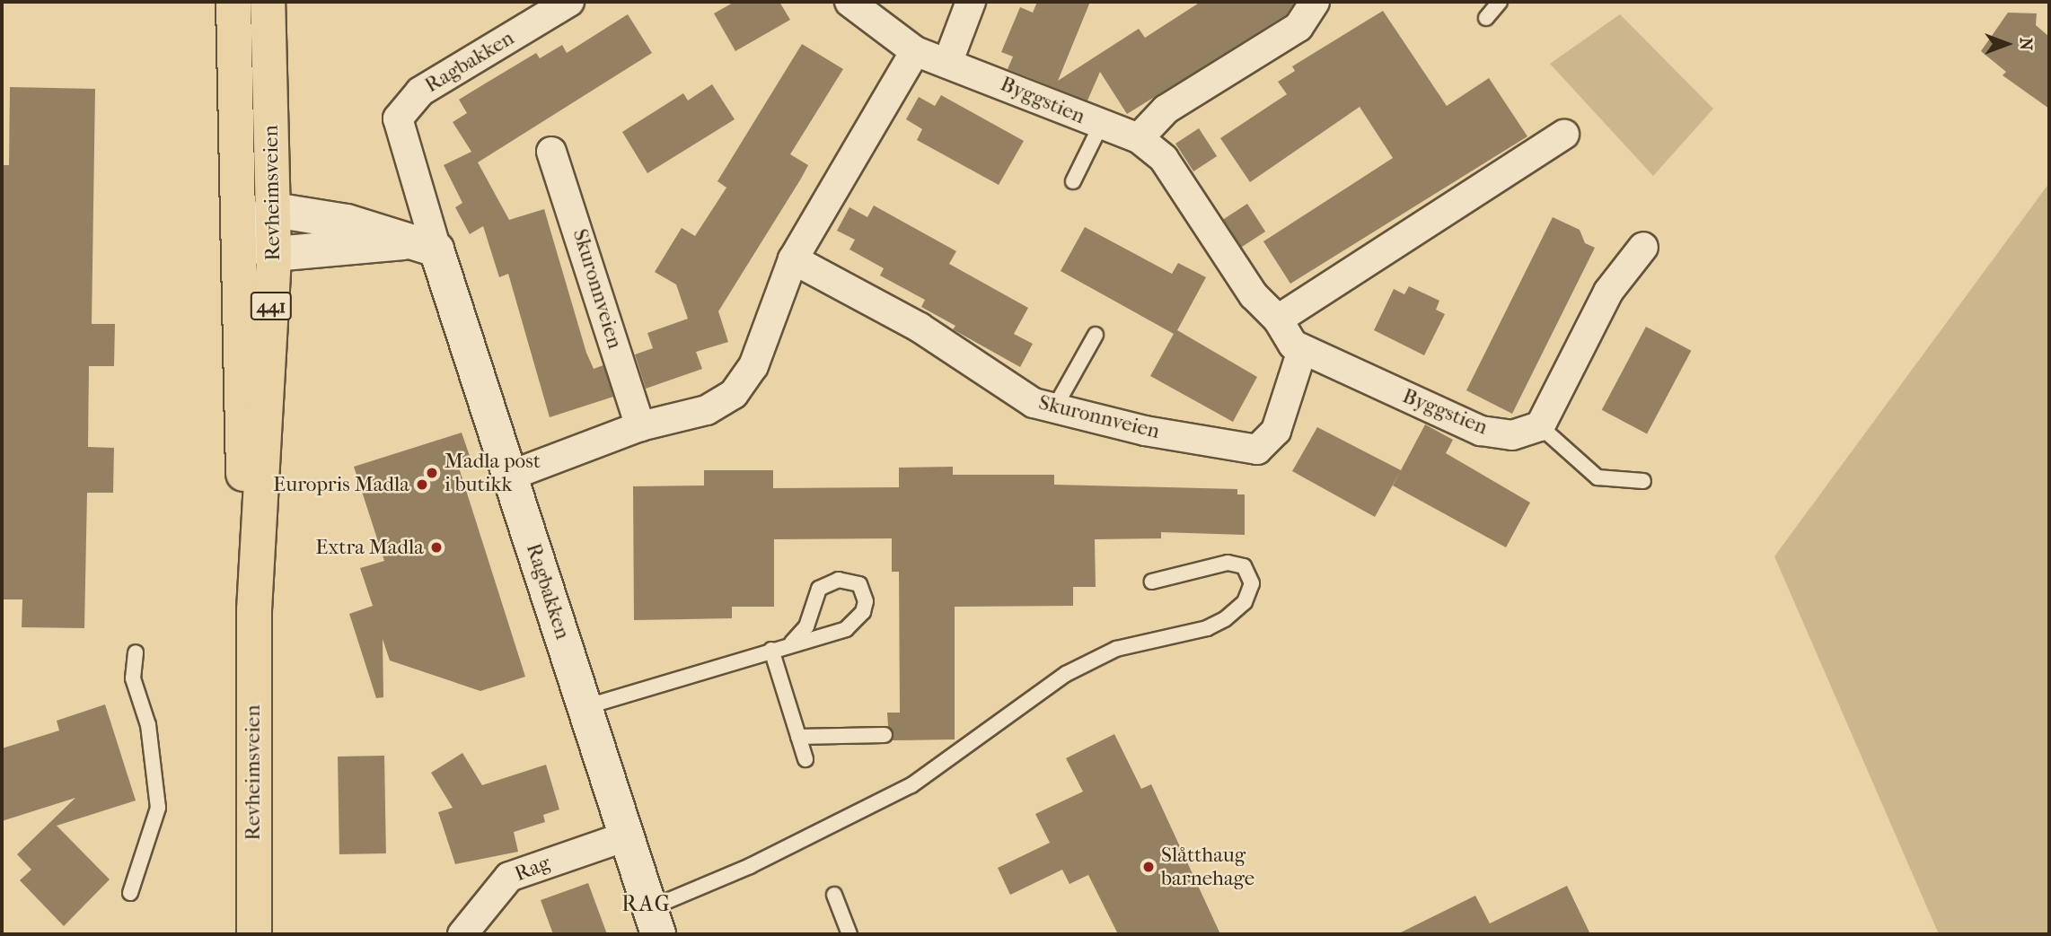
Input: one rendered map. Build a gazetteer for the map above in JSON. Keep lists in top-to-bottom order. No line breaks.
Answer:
{"streets":{"main road":["Revheimsveien","441"],"street":["Ragbakken","Byggstien","Skuronnveien","Rag"]},"crossings":[["Ragbakken","Rag"],["Byggstien","Skuronnveien"]],"districts":["RAG"],"places":["Madla post i butikk","Europris Madla","Extra Madla","Slåtthaug barnehage"],"north":"right"}
